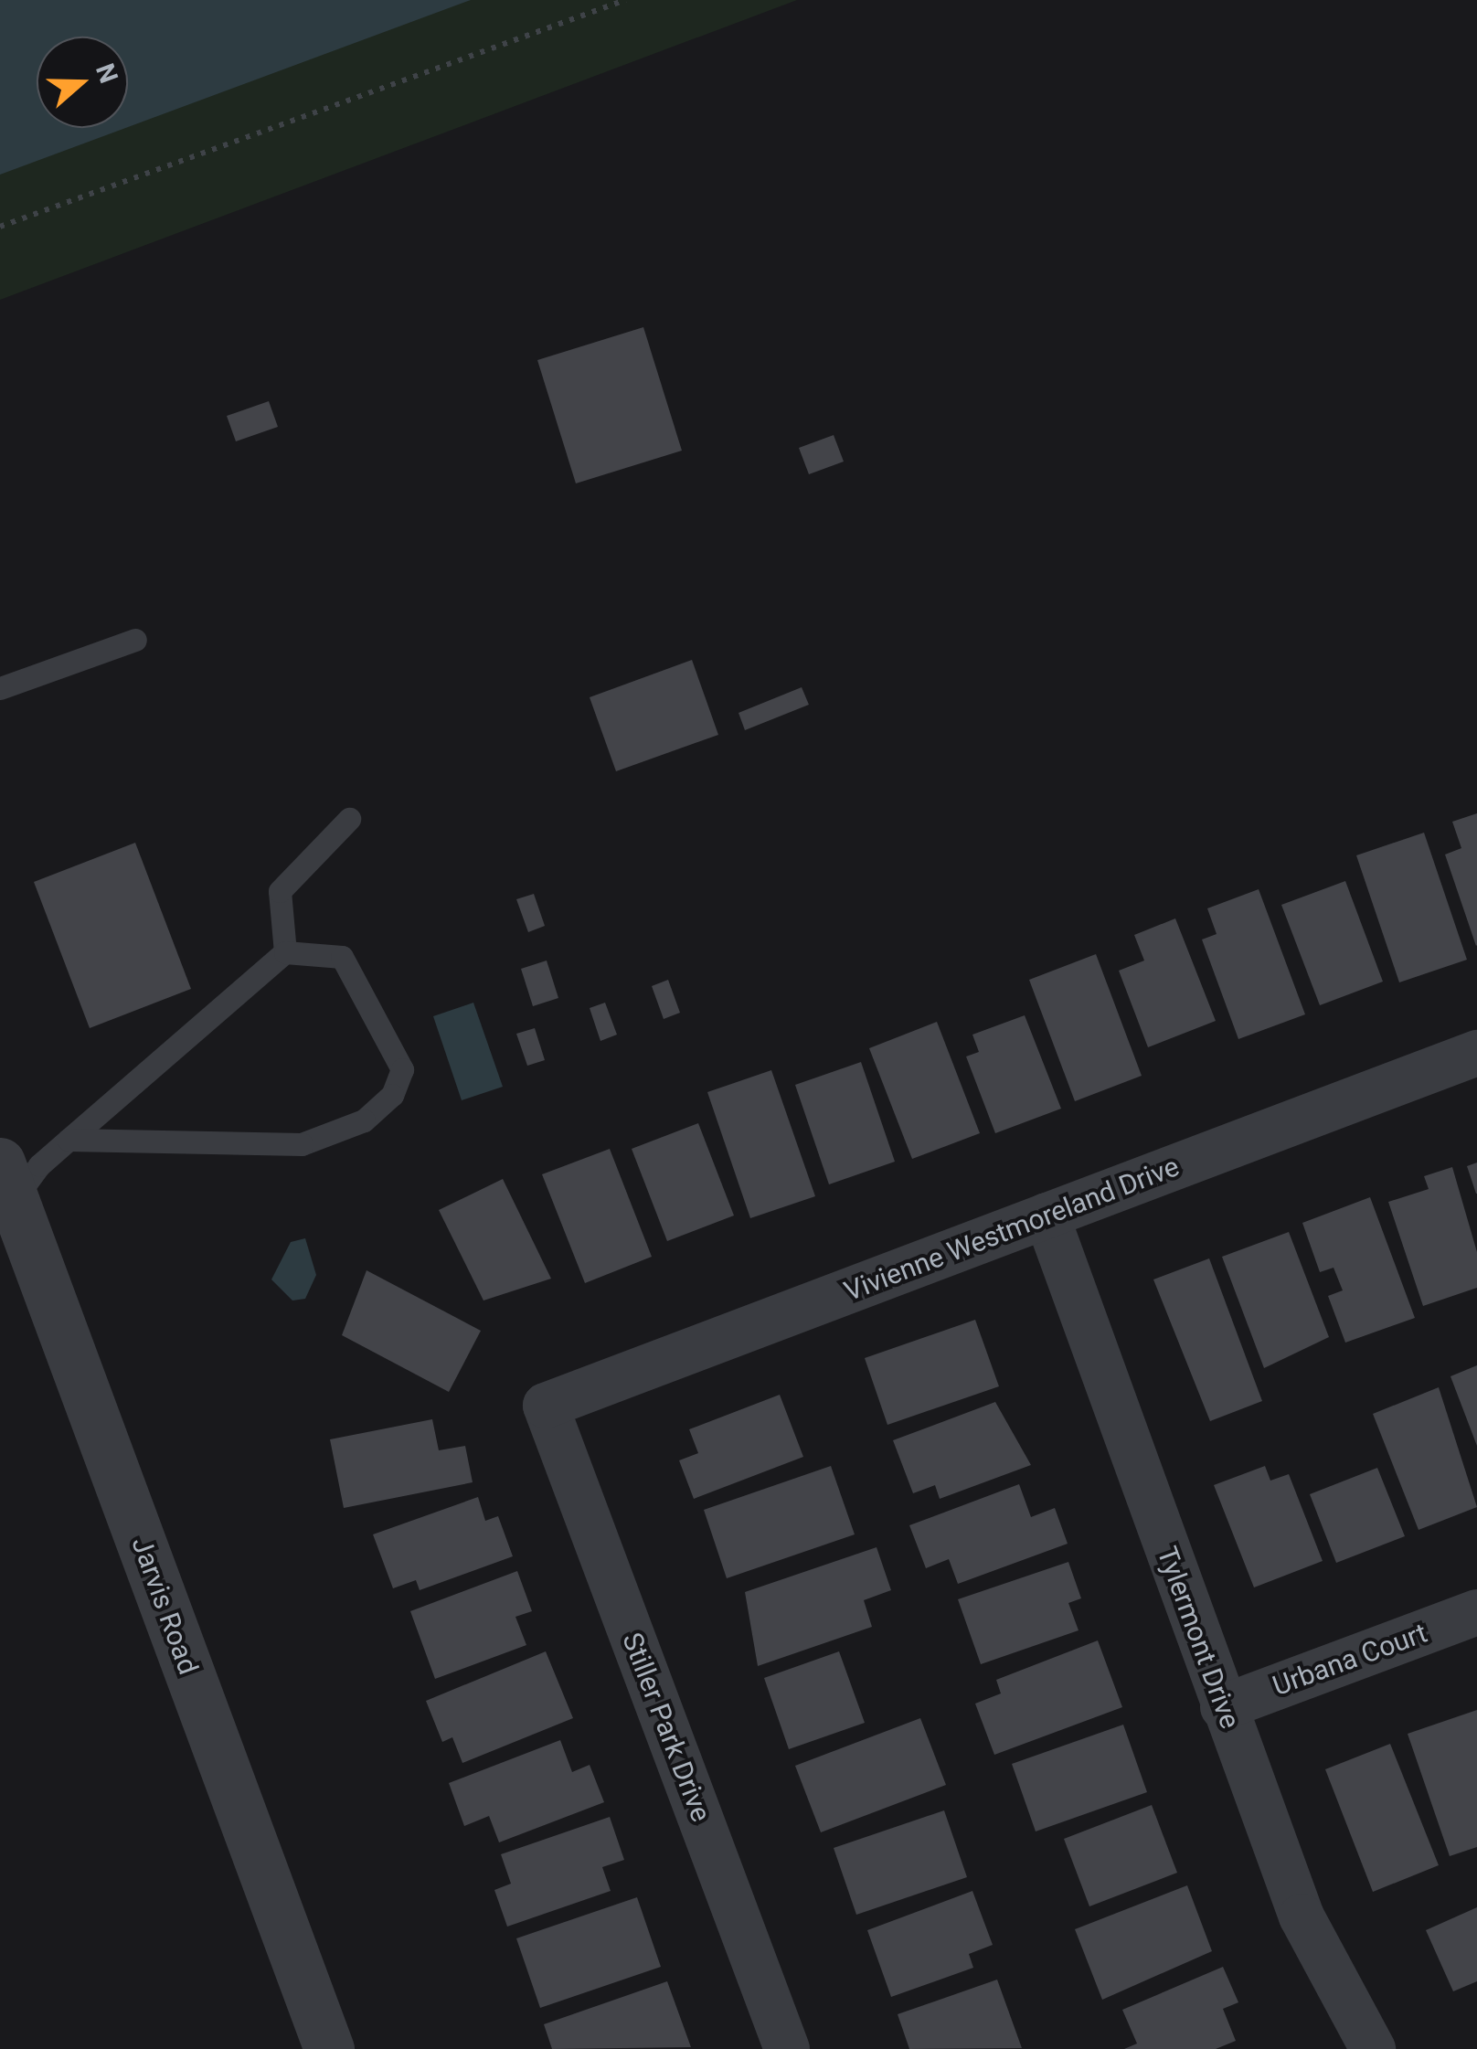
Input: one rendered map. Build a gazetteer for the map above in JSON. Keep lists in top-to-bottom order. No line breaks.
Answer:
{"streets":{"street":["Vivienne Westmoreland Drive","Jarvis Road","Tylermont Drive","Urbana Court","Stiller Park Drive"]},"crossings":[["Vivienne Westmoreland Drive","Tylermont Drive"],["Vivienne Westmoreland Drive","Stiller Park Drive"],["Tylermont Drive","Urbana Court"]],"north":"right"}
